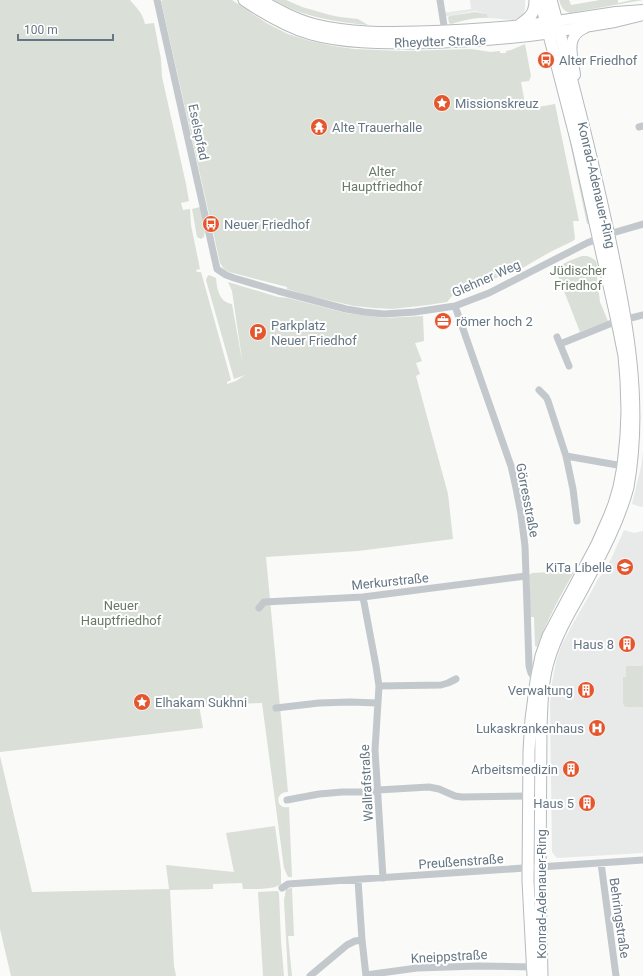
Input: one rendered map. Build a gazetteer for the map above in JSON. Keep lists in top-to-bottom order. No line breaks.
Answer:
{"streets":{"main road":["Rheydter Straße","Konrad-Adenauer-Ring"],"street":["Eselspfad","Glehner Weg","Görresstraße","Merkurstraße","Wallrafstraße","Preußenstraße","Behringstraße","Kneippstraße"]},"crossings":[["Rheydter Straße","Konrad-Adenauer-Ring"],["Eselspfad","Glehner Weg"],["Konrad-Adenauer-Ring","Glehner Weg"],["Konrad-Adenauer-Ring","Görresstraße"],["Konrad-Adenauer-Ring","Preußenstraße"],["Konrad-Adenauer-Ring","Kneippstraße"],["Glehner Weg","Görresstraße"],["Görresstraße","Merkurstraße"],["Merkurstraße","Wallrafstraße"],["Wallrafstraße","Preußenstraße"],["Preußenstraße","Behringstraße"]],"parks":["Alter Hauptfriedhof","Jüdischer Friedhof","Neuer Hauptfriedhof"],"places":{"bus stop":["Alter Friedhof","Neuer Friedhof"],"place":["Missionskreuz","Elhakam Sukhni"],"temple":["Alte Trauerhalle"],"office":["römer hoch 2"],"parking":["Parkplatz Neuer Friedhof"],"school or university":["KiTa Libelle"],"building":["Haus 8","Verwaltung","Arbeitsmedizin","Haus 5"],"hospital":["Lukaskrankenhaus"]},"scale_bar":"100 m"}
